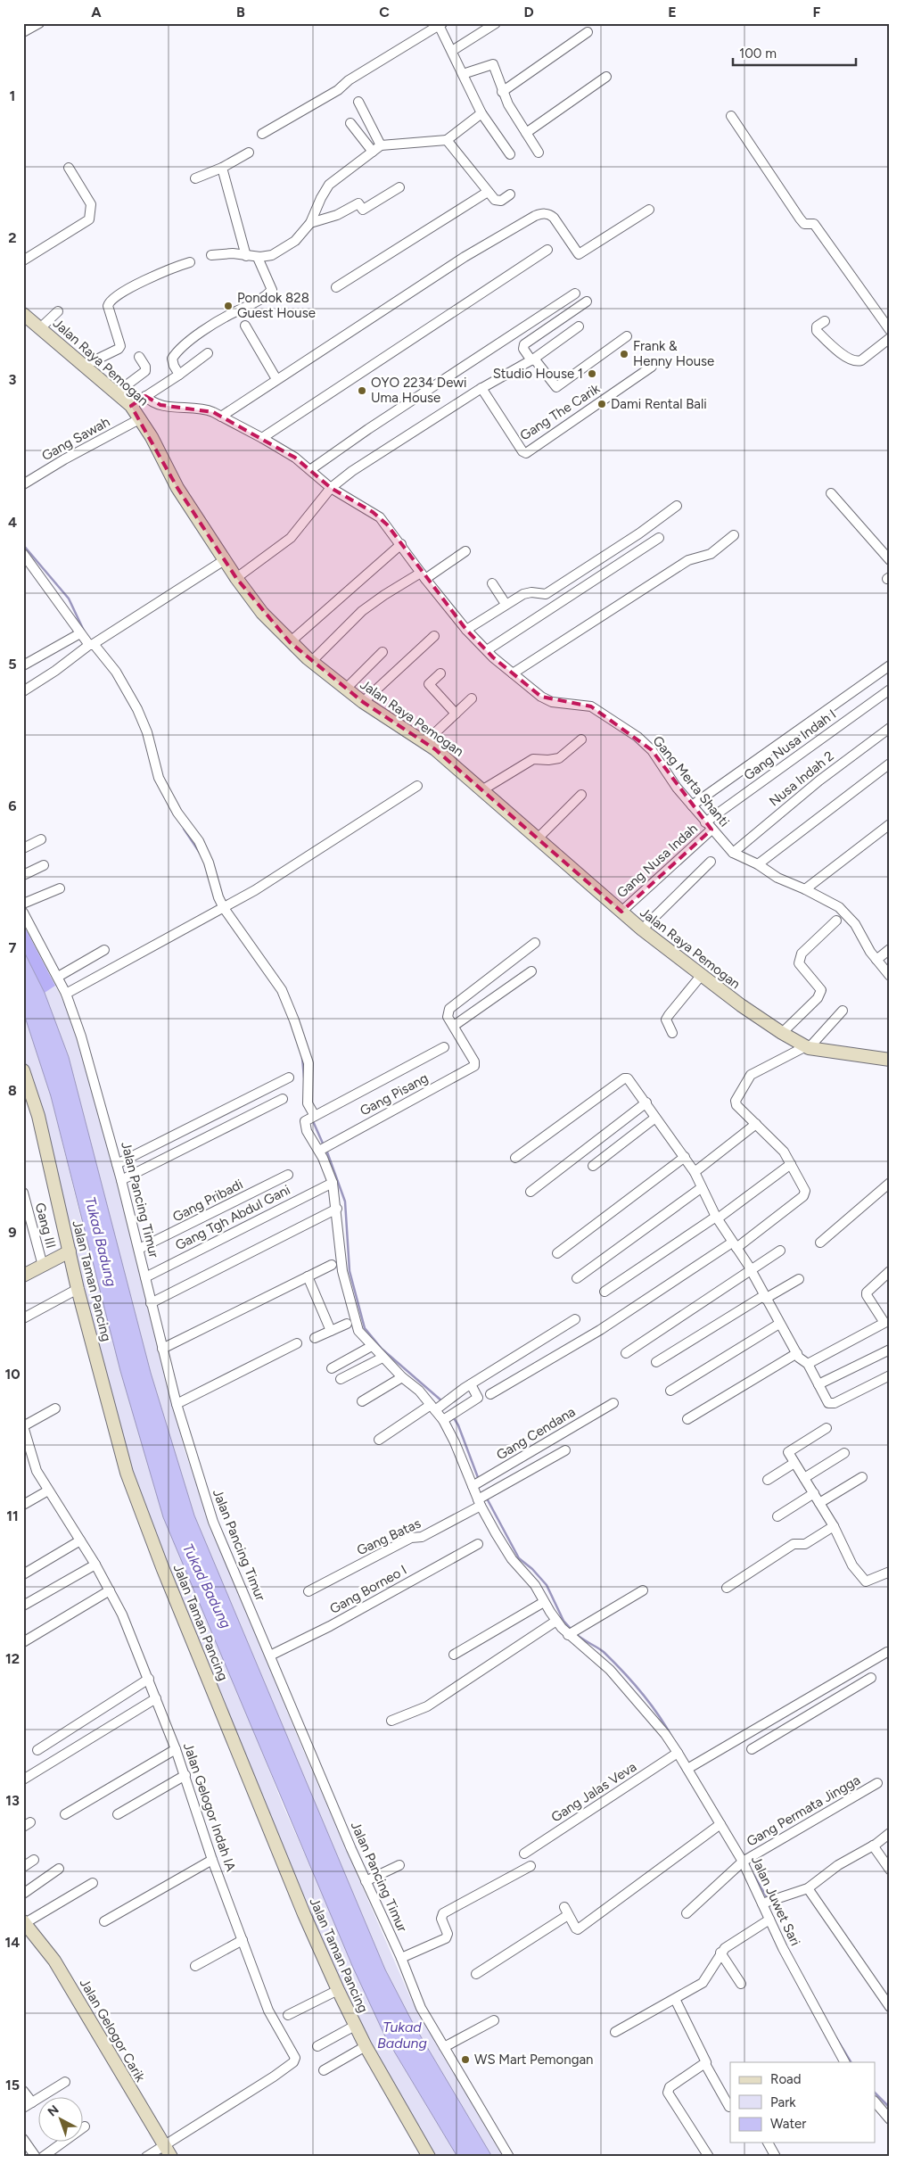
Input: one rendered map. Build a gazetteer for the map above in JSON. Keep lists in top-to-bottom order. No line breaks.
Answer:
{"streets":{"street":["Jalan Raya Pemogan","Gang The Carik","Gang Sawah","Gang Nusa Indah I","Nusa Indah 2","Gang Merta Shanti","Gang Nusa Indah","Gang Pisang","Jalan Pancing Timur","Gang Pribadi","Gang Tgh Abdul Gani","Gang III","Jalan Taman Pancing","Gang Cendana","Gang Batas","Gang Borneo I","Gang Jalas Veva","Jalan Gelogor Indah IA","Gang Permata Jingga","Jalan Juwet Sari","Jalan Gelogor Carik"]},"crossings":[["Jalan Raya Pemogan","Gang Sawah"],["Jalan Raya Pemogan","Gang Merta Shanti"],["Jalan Raya Pemogan","Gang Nusa Indah"],["Gang Nusa Indah I","Gang Merta Shanti"],["Gang Nusa Indah I","Gang Nusa Indah"],["Nusa Indah 2","Gang Merta Shanti"],["Gang Merta Shanti","Gang Nusa Indah"],["Gang Pisang","Jalan Juwet Sari"],["Jalan Pancing Timur","Gang Pribadi"],["Jalan Pancing Timur","Gang Tgh Abdul Gani"],["Jalan Pancing Timur","Gang Borneo I"],["Gang Tgh Abdul Gani","Jalan Juwet Sari"],["Gang Cendana","Jalan Juwet Sari"],["Gang Batas","Jalan Juwet Sari"],["Gang Jalas Veva","Jalan Juwet Sari"],["Jalan Gelogor Indah IA","Jalan Gelogor Carik"],["Gang Permata Jingga","Jalan Juwet Sari"]],"water":["Tukad Badung"],"places":["Pondok 828 Guest House","Frank & Henny House","Studio House 1","OYO 2234 Dewi Uma House","Dami Rental Bali","WS Mart Pemongan"],"legend":["Road","Park","Water"],"scale_bar":"100 m","north":"top left","grid":{"columns":["A","B","C","D","E","F"],"rows":["1","2","3","4","5","6","7","8","9","10","11","12","13","14","15"]}}
